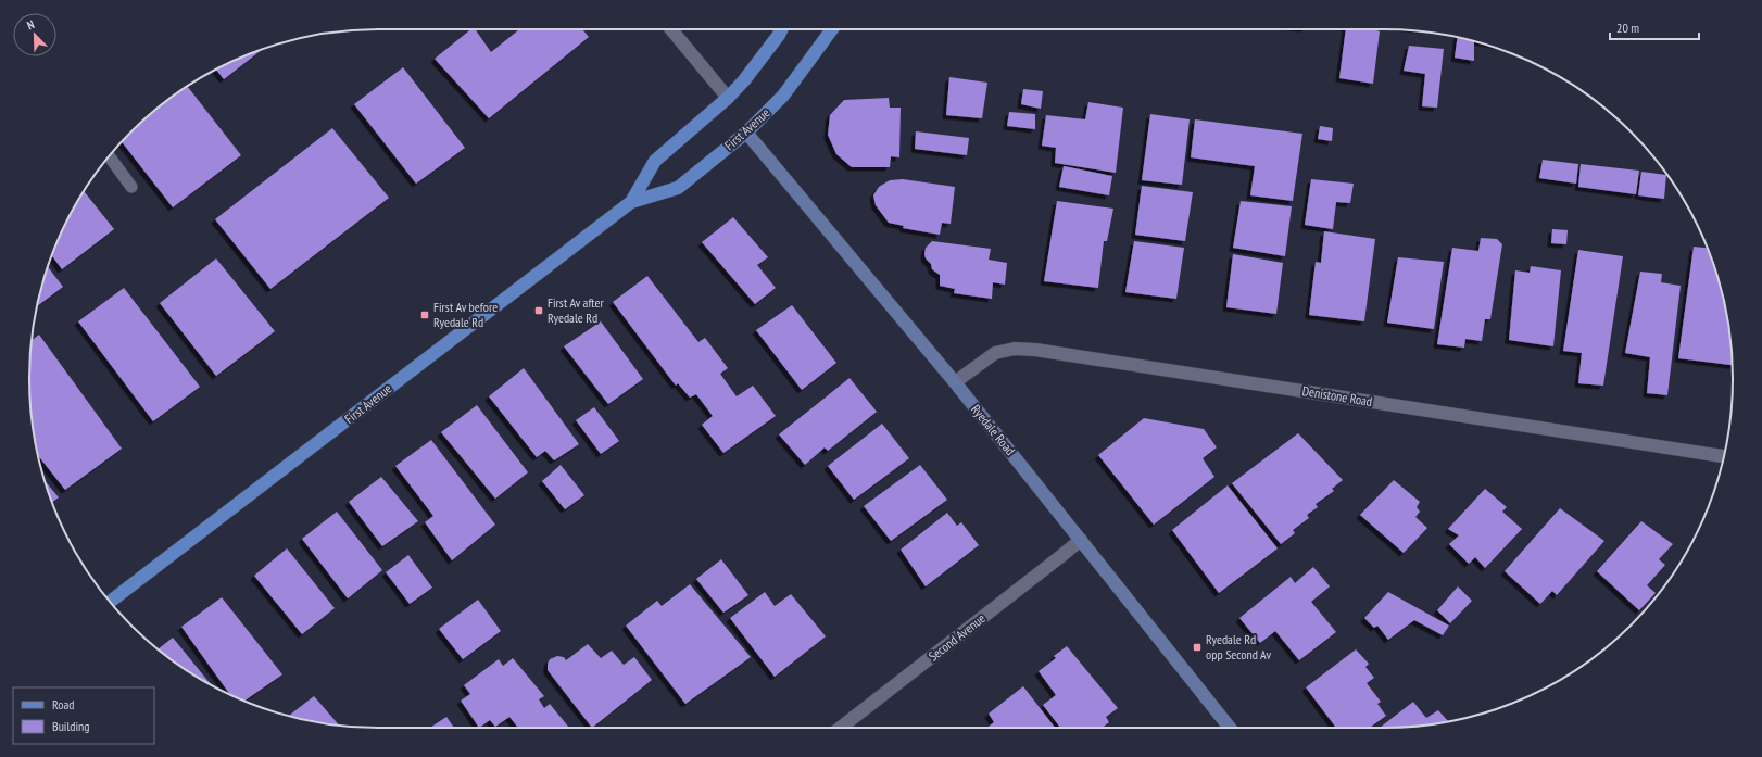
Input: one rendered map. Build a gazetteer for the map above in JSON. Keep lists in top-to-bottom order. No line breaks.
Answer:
{"streets":{"main road":["First Avenue"],"street":["Denistone Road","Ryedale Road","Second Avenue"]},"crossings":[["First Avenue","Ryedale Road"],["Denistone Road","Ryedale Road"],["Ryedale Road","Second Avenue"]],"places":{"transit":["First Av after Ryedale Rd","First Av before Ryedale Rd","Ryedale Rd opp Second Av"]},"legend":["Road","Building"],"scale_bar":"20 m","north":"top left"}
